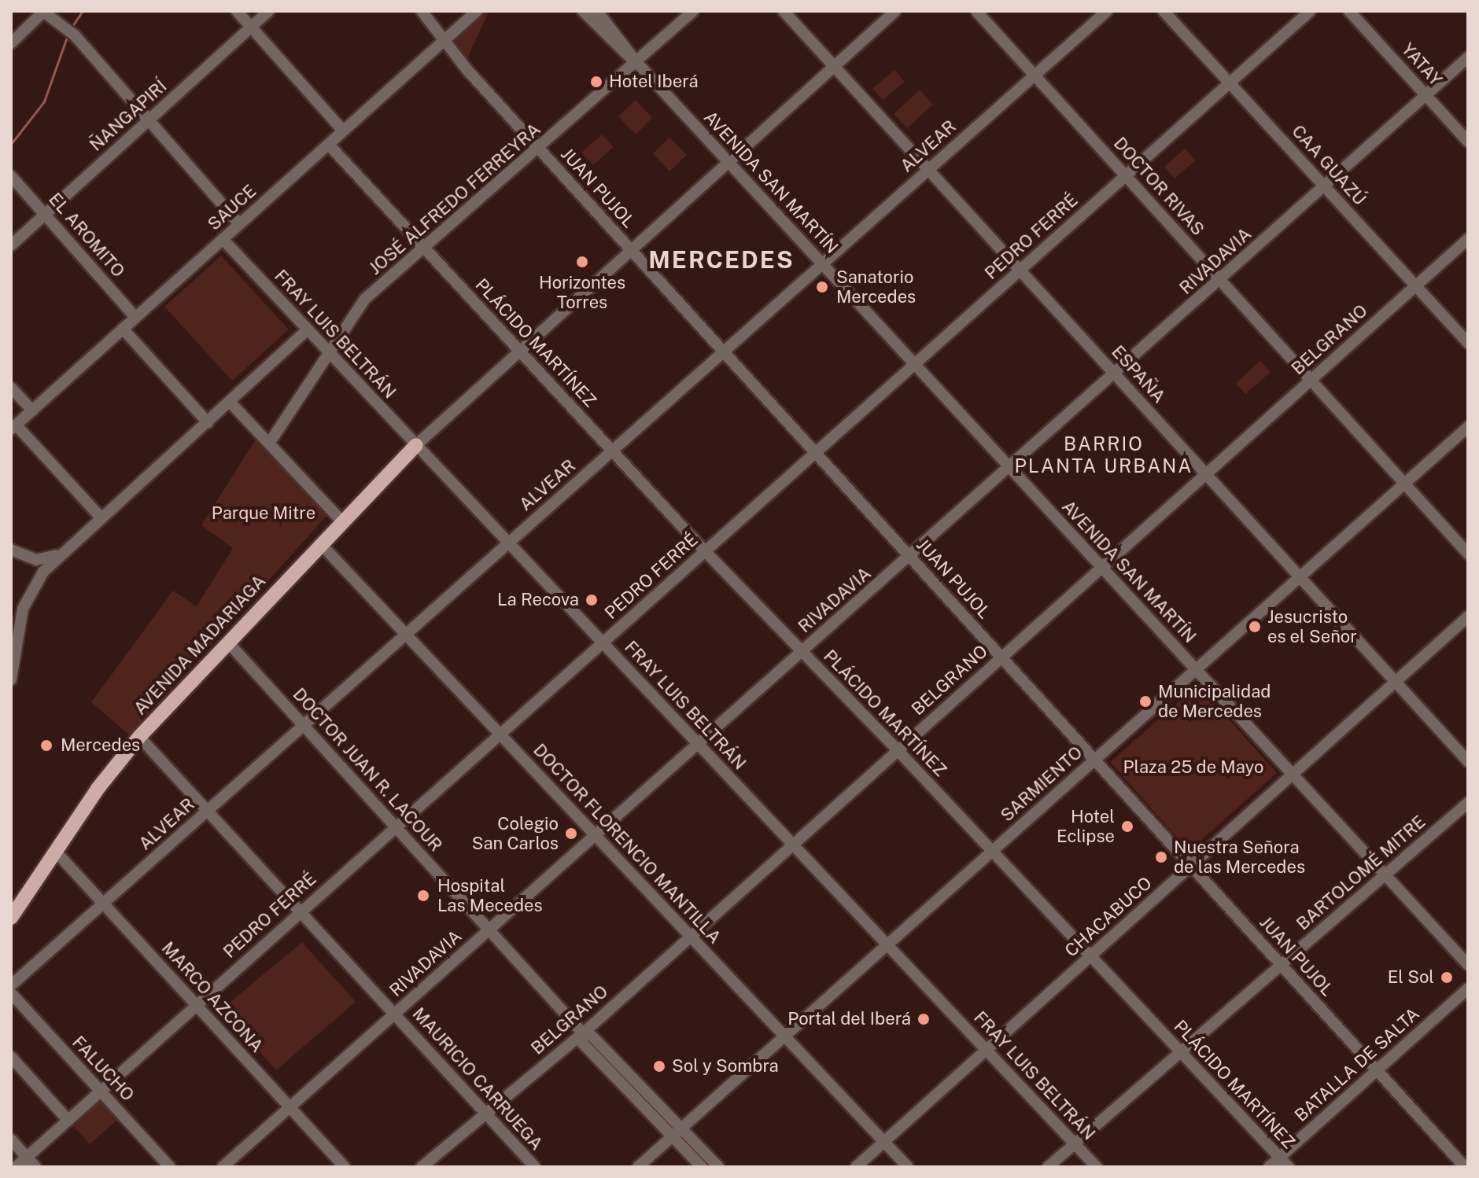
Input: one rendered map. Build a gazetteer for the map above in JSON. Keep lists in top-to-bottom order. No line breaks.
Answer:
{"streets":{"main road":["AVENIDA MADARIAGA"],"street":["YATAY","ÑANGAPIRÍ","ALVEAR","CAA GUAZÚ","AVENIDA SAN MARTÍN","DOCTOR RIVAS","JUAN PUJOL","JOSÉ ALFREDO FERREYRA","SAUCE","EL AROMITO","PEDRO FERRÉ","RIVADAVIA","FRAY LUIS BELTRÁN","BELGRANO","PLÁCIDO MARTÍNEZ","ESPAÑA","DOCTOR JUAN R. LACOUR","SARMIENTO","DOCTOR FLORENCIO MANTILLA","BARTOLOMÉ MITRE","CHACABUCO","MARCO AZCONA","BATALLA DE SALTA","FALUCHO","MAURICIO CARRUEGA"]},"crossings":[["YATAY","RIVADAVIA"],["ÑANGAPIRÍ","EL AROMITO"],["ALVEAR","AVENIDA SAN MARTÍN"],["ALVEAR","DOCTOR RIVAS"],["ALVEAR","JUAN PUJOL"],["ALVEAR","FRAY LUIS BELTRÁN"],["ALVEAR","PLÁCIDO MARTÍNEZ"],["ALVEAR","ESPAÑA"],["ALVEAR","DOCTOR JUAN R. LACOUR"],["ALVEAR","DOCTOR FLORENCIO MANTILLA"],["ALVEAR","MARCO AZCONA"],["ALVEAR","MAURICIO CARRUEGA"],["CAA GUAZÚ","PEDRO FERRÉ"],["CAA GUAZÚ","RIVADAVIA"],["CAA GUAZÚ","BELGRANO"],["AVENIDA SAN MARTÍN","JOSÉ ALFREDO FERREYRA"],["AVENIDA SAN MARTÍN","PEDRO FERRÉ"],["AVENIDA SAN MARTÍN","RIVADAVIA"],["AVENIDA SAN MARTÍN","BELGRANO"],["AVENIDA SAN MARTÍN","SARMIENTO"],["AVENIDA SAN MARTÍN","BARTOLOMÉ MITRE"],["AVENIDA SAN MARTÍN","CHACABUCO"],["DOCTOR RIVAS","PEDRO FERRÉ"],["DOCTOR RIVAS","RIVADAVIA"],["DOCTOR RIVAS","BELGRANO"],["DOCTOR RIVAS","SARMIENTO"],["JUAN PUJOL","JOSÉ ALFREDO FERREYRA"],["JUAN PUJOL","SAUCE"],["JUAN PUJOL","PEDRO FERRÉ"],["JUAN PUJOL","RIVADAVIA"],["JUAN PUJOL","BELGRANO"],["JUAN PUJOL","SARMIENTO"],["JUAN PUJOL","BARTOLOMÉ MITRE"],["JUAN PUJOL","CHACABUCO"],["JUAN PUJOL","BATALLA DE SALTA"],["JOSÉ ALFREDO FERREYRA","FRAY LUIS BELTRÁN"],["JOSÉ ALFREDO FERREYRA","PLÁCIDO MARTÍNEZ"],["SAUCE","EL AROMITO"],["SAUCE","FRAY LUIS BELTRÁN"],["SAUCE","PLÁCIDO MARTÍNEZ"],["PEDRO FERRÉ","FRAY LUIS BELTRÁN"],["PEDRO FERRÉ","PLÁCIDO MARTÍNEZ"],["PEDRO FERRÉ","ESPAÑA"],["PEDRO FERRÉ","DOCTOR JUAN R. LACOUR"],["PEDRO FERRÉ","DOCTOR FLORENCIO MANTILLA"],["PEDRO FERRÉ","MARCO AZCONA"],["PEDRO FERRÉ","FALUCHO"],["PEDRO FERRÉ","MAURICIO CARRUEGA"],["RIVADAVIA","FRAY LUIS BELTRÁN"],["RIVADAVIA","PLÁCIDO MARTÍNEZ"],["RIVADAVIA","ESPAÑA"],["RIVADAVIA","DOCTOR JUAN R. LACOUR"],["RIVADAVIA","DOCTOR FLORENCIO MANTILLA"],["RIVADAVIA","MARCO AZCONA"],["RIVADAVIA","MAURICIO CARRUEGA"],["FRAY LUIS BELTRÁN","BELGRANO"],["FRAY LUIS BELTRÁN","AVENIDA MADARIAGA"],["FRAY LUIS BELTRÁN","SARMIENTO"],["FRAY LUIS BELTRÁN","BARTOLOMÉ MITRE"],["FRAY LUIS BELTRÁN","CHACABUCO"],["BELGRANO","PLÁCIDO MARTÍNEZ"],["BELGRANO","ESPAÑA"],["BELGRANO","DOCTOR JUAN R. LACOUR"],["BELGRANO","DOCTOR FLORENCIO MANTILLA"],["BELGRANO","MAURICIO CARRUEGA"],["PLÁCIDO MARTÍNEZ","SARMIENTO"],["PLÁCIDO MARTÍNEZ","BARTOLOMÉ MITRE"],["PLÁCIDO MARTÍNEZ","CHACABUCO"],["PLÁCIDO MARTÍNEZ","BATALLA DE SALTA"],["ESPAÑA","SARMIENTO"],["ESPAÑA","CHACABUCO"],["AVENIDA MADARIAGA","DOCTOR JUAN R. LACOUR"],["AVENIDA MADARIAGA","DOCTOR FLORENCIO MANTILLA"],["AVENIDA MADARIAGA","MARCO AZCONA"],["AVENIDA MADARIAGA","MAURICIO CARRUEGA"],["DOCTOR JUAN R. LACOUR","SARMIENTO"],["SARMIENTO","DOCTOR FLORENCIO MANTILLA"],["DOCTOR FLORENCIO MANTILLA","CHACABUCO"]],"districts":["MERCEDES","BARRIO PLANTA URBANA"],"parks":["Parque Mitre","Plaza 25 de Mayo"],"places":["Hotel Iberá","Horizontes Torres","Sanatorio Mercedes","La Recova","Jesucristo es el Señor","Municipalidad de Mercedes","Mercedes","Hotel Eclipse","Colegio San Carlos","Nuestra Señora de las Mercedes","Hospital Las Mecedes","El Sol","Portal del Iberá","Sol y Sombra"]}
